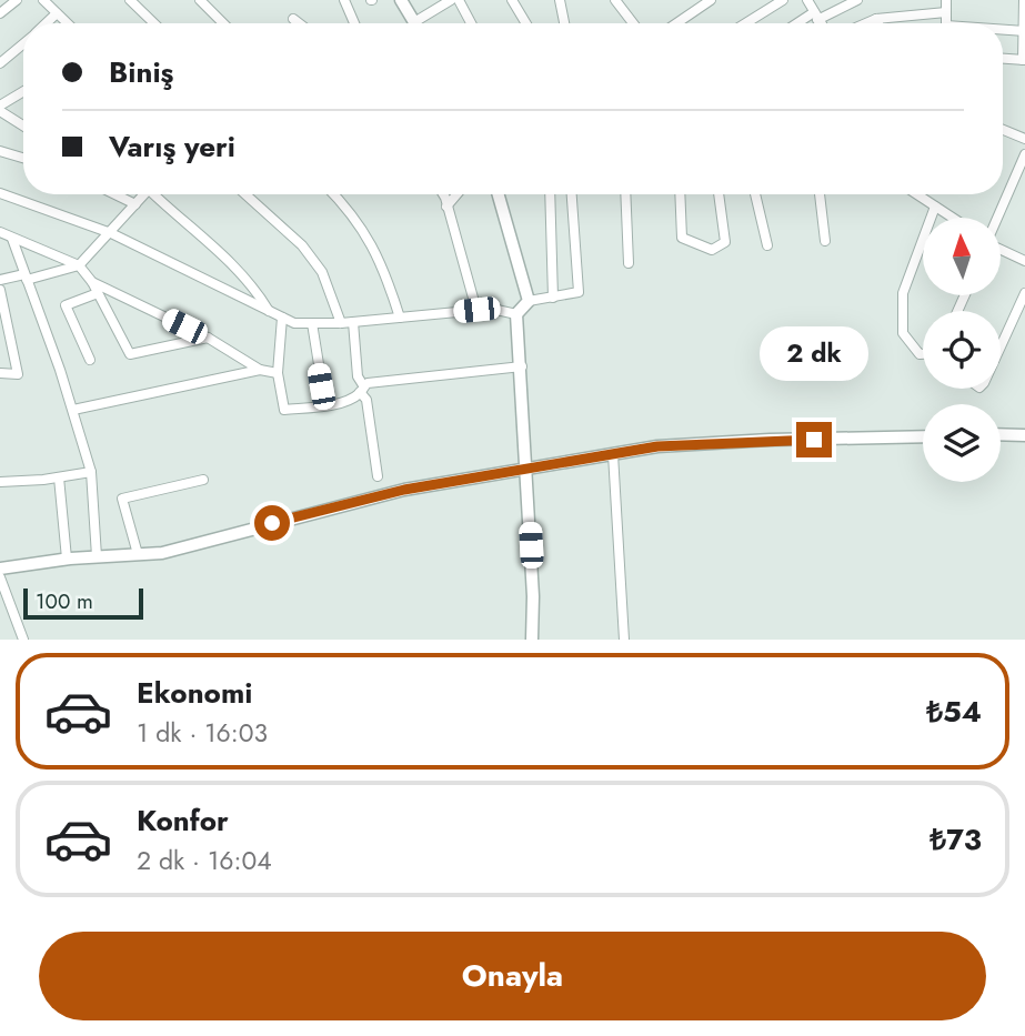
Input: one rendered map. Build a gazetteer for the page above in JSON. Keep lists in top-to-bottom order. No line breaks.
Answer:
{"scale_bar":"100 m","north":"top","page":{"banner":["Biniş","Varış yeri"],"bubble":"2 dk","scale":"100 m","list":[{"name":"Ekonomi","note":"1 dk · 16:03","value":"₺54"},{"name":"Konfor","note":"2 dk · 16:04","value":"₺73"}],"buttons":"Onayla"}}
